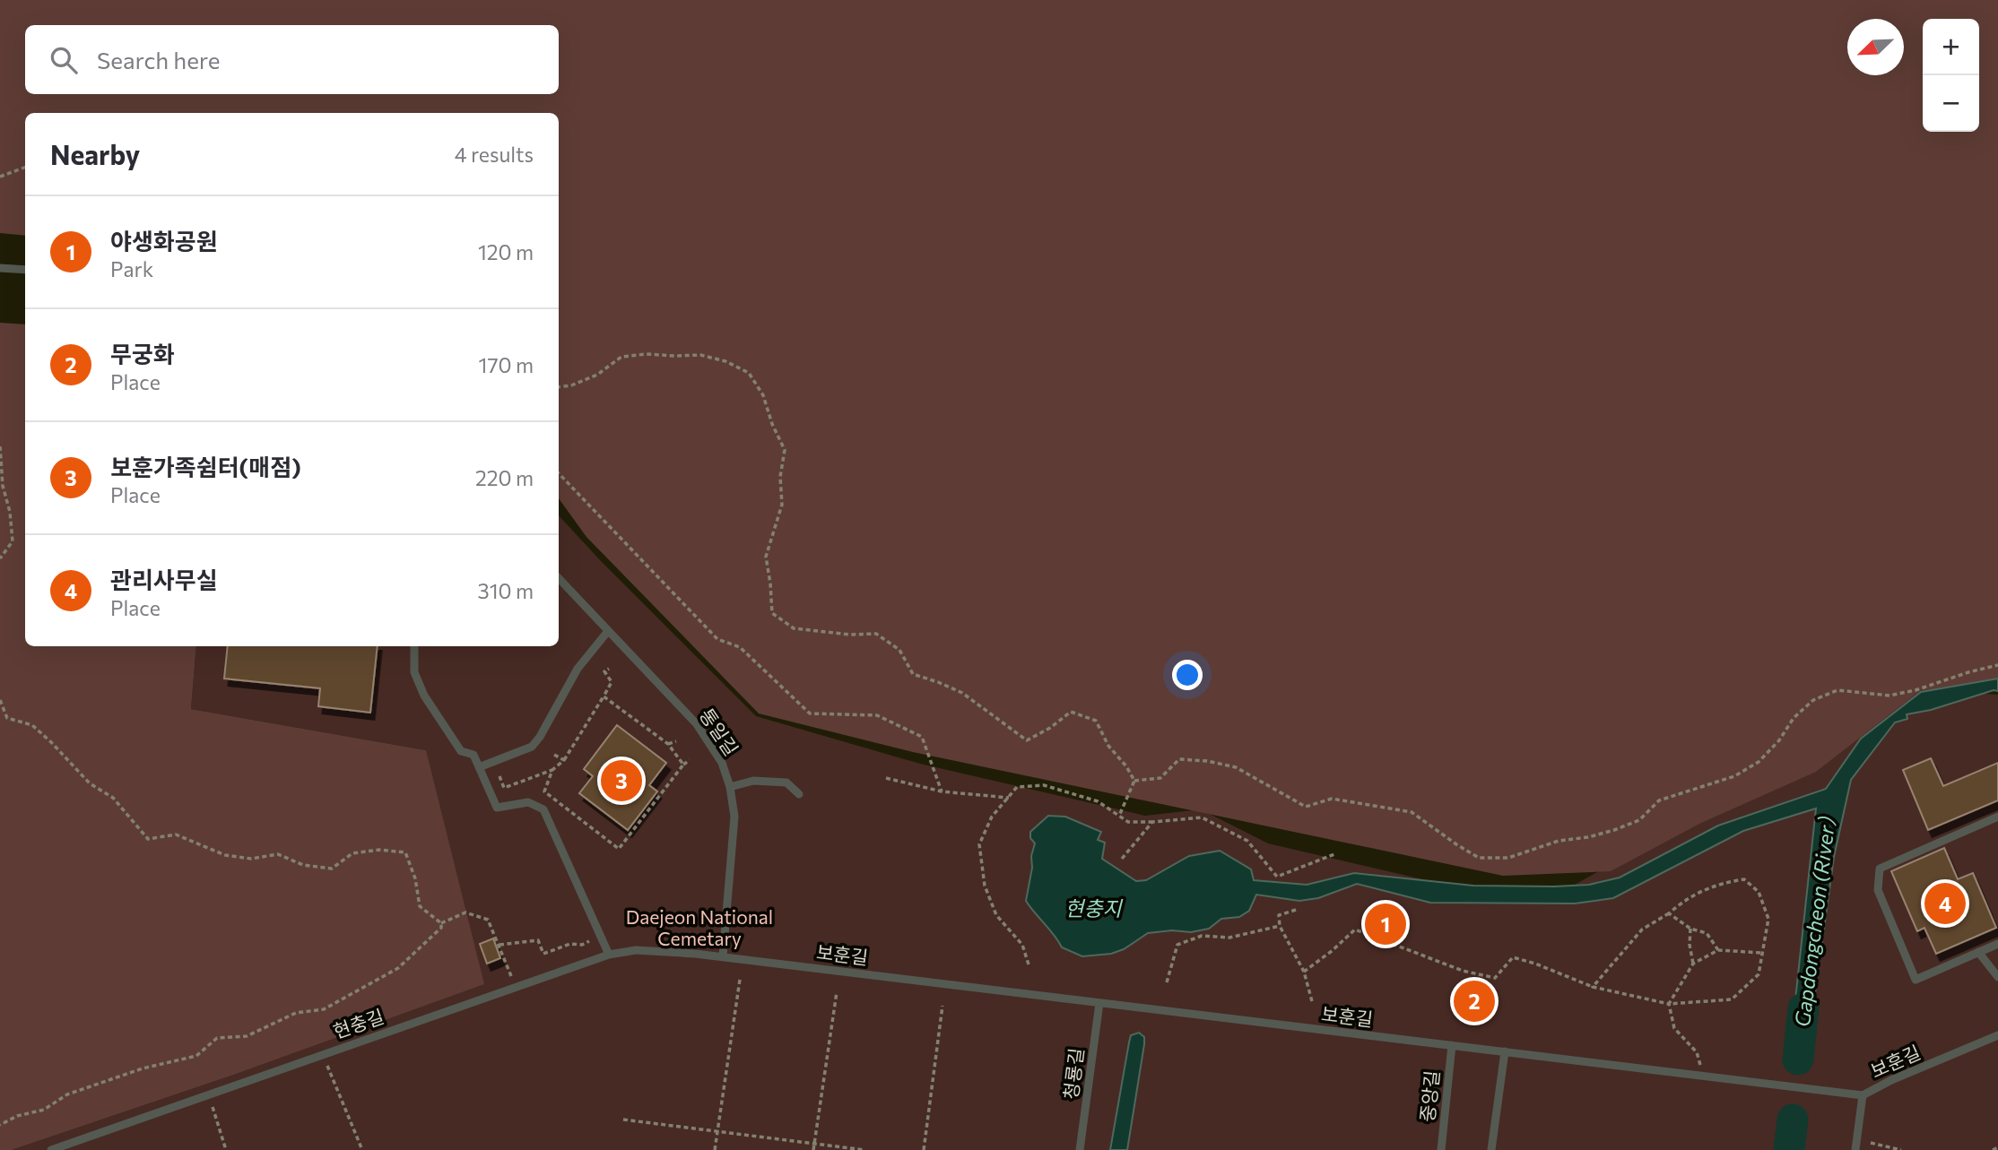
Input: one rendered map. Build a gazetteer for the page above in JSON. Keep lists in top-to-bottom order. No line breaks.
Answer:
{"streets":{"lane":["통일길","보훈길","현충길","청룡길","중앙길"]},"crossings":[["통일길","보훈길"],["보훈길","현충길"],["보훈길","청룡길"],["보훈길","중앙길"]],"water":["현충지","Gapdongcheon (River）"],"parks":["Daejeon National Cemetary"],"north":"bottom left","page":{"map_buttons":["+","−"],"search":"Search here","heading":["Nearby","4 results"],"list":[{"mark":"1","name":"야생화공원","note":"Park","value":"120 m"},{"mark":"2","name":"무궁화","note":"Place","value":"170 m"},{"mark":"3","name":"보훈가족쉼터(매점)","note":"Place","value":"220 m"},{"mark":"4","name":"관리사무실","note":"Place","value":"310 m"}],"pins":["3","4","1","2"]}}
